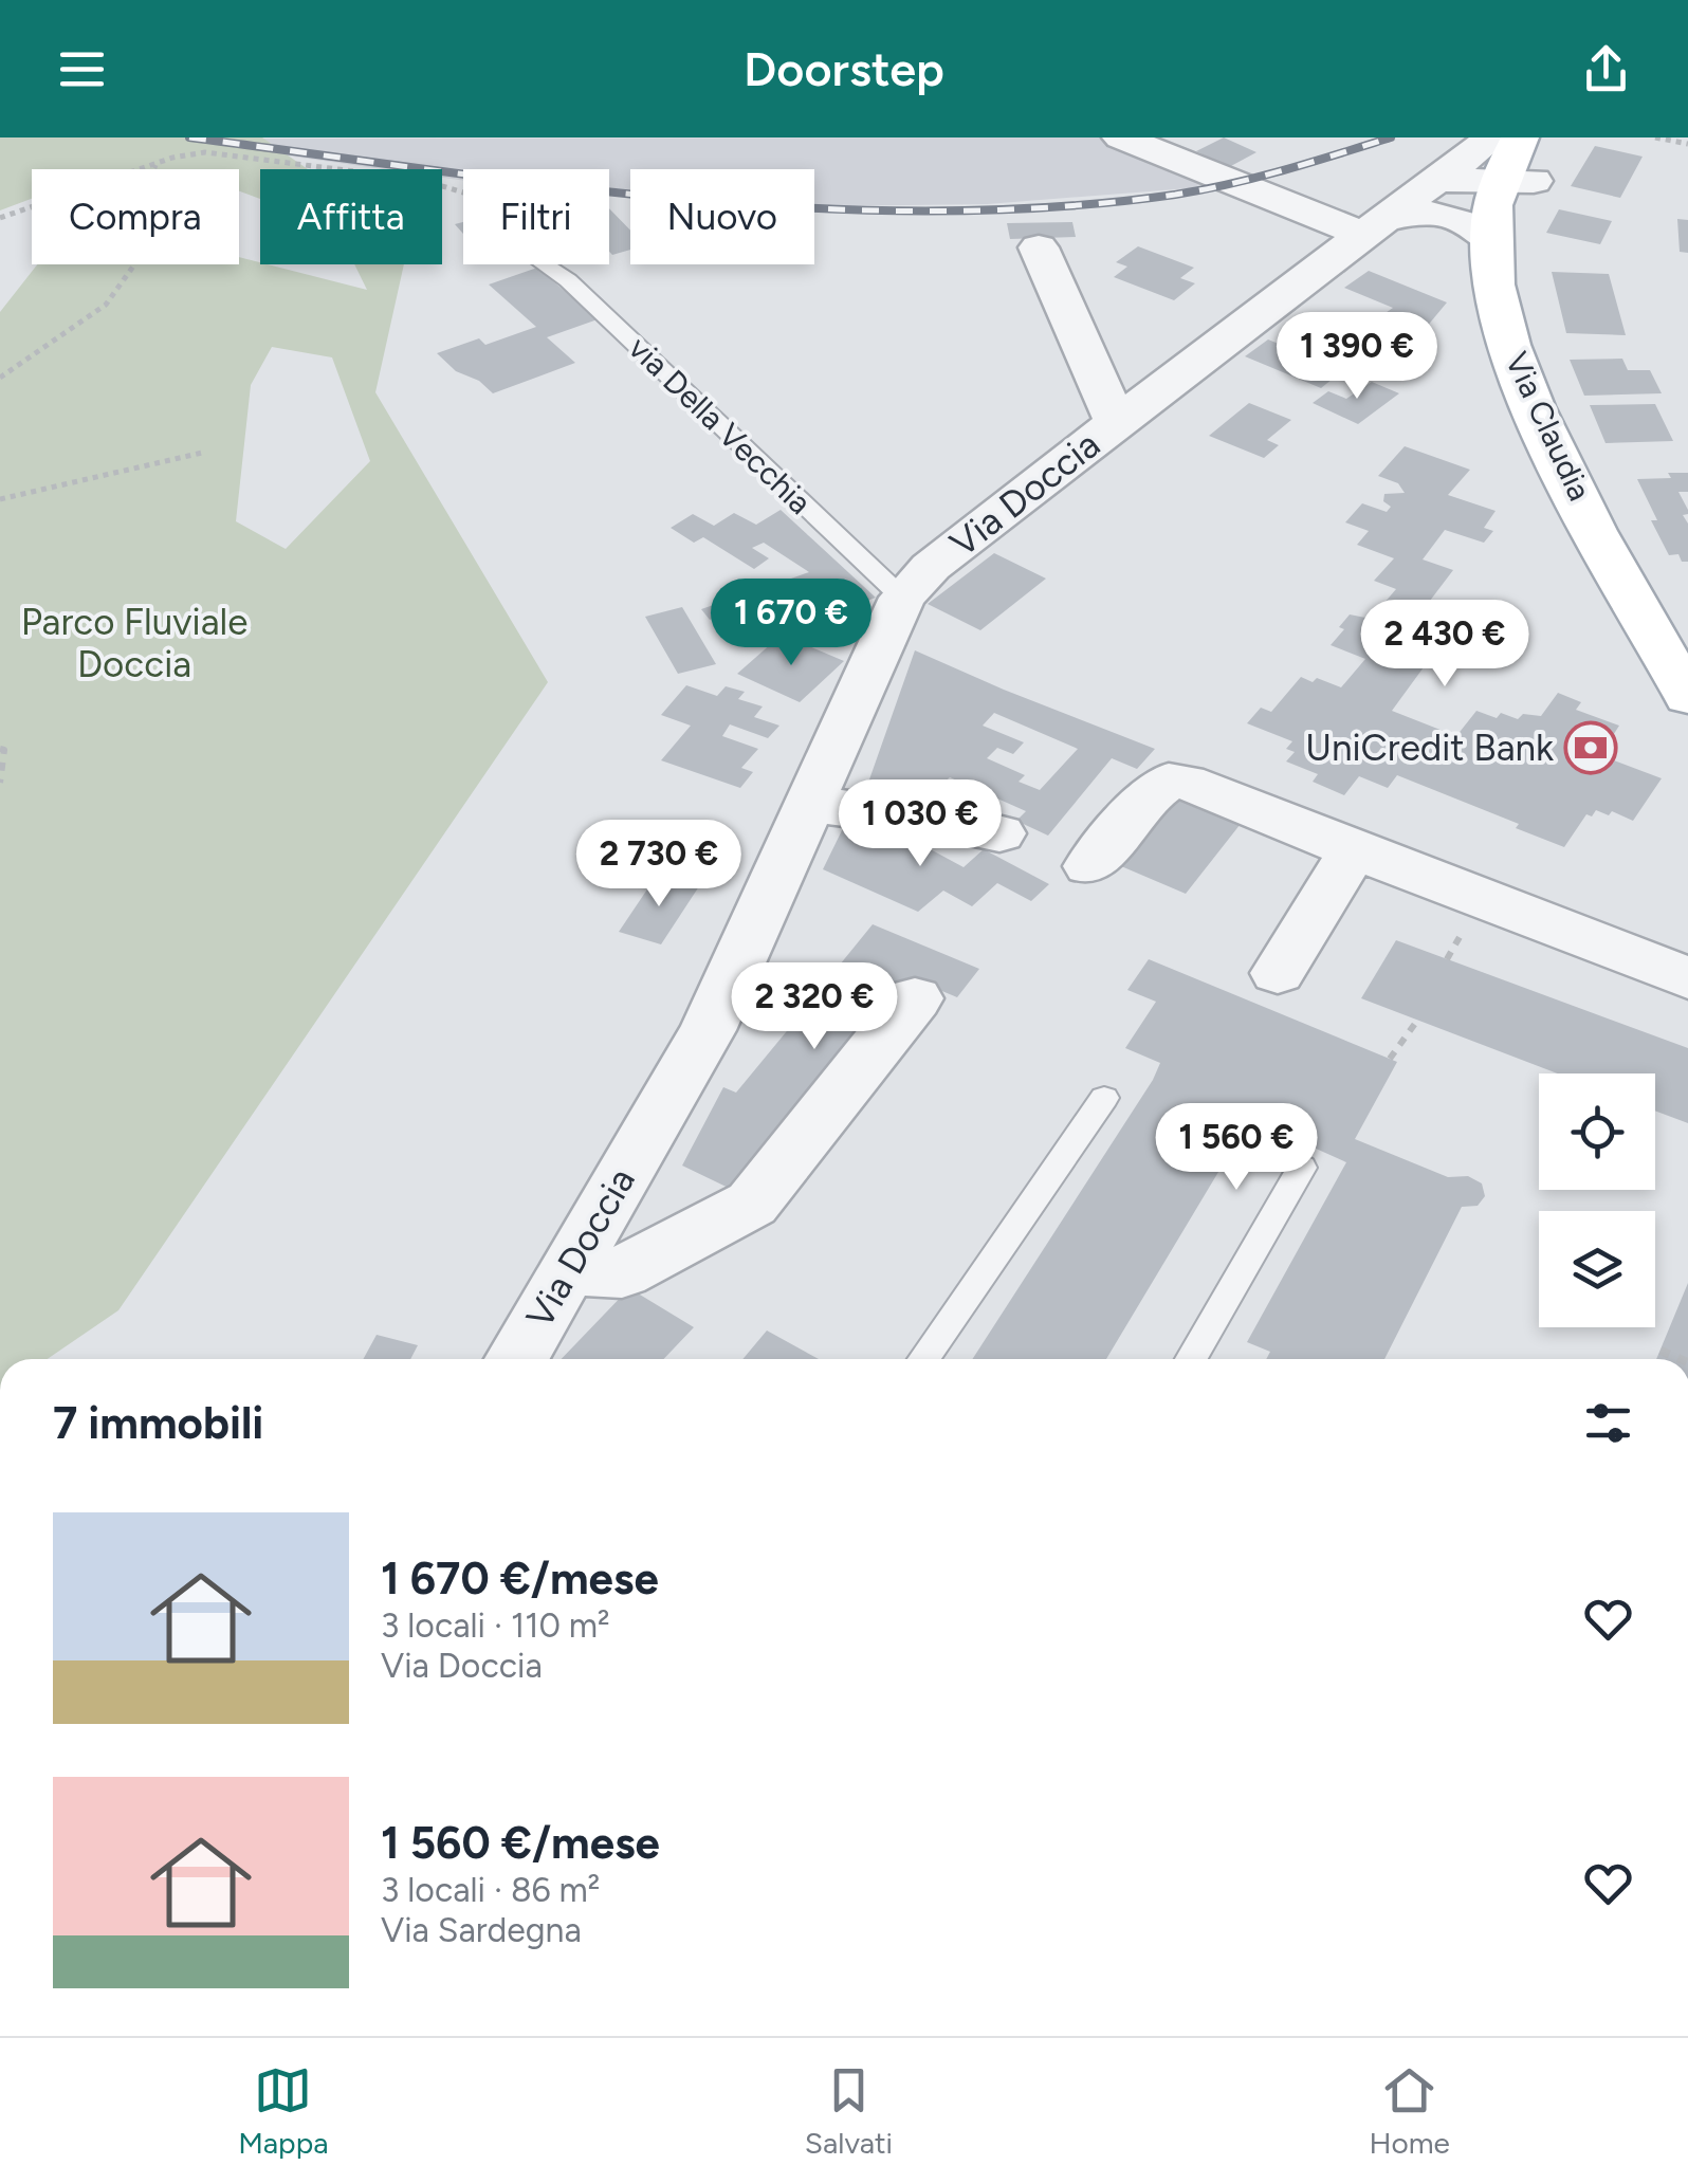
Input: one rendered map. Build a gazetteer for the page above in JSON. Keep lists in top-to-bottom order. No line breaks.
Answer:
{"streets":{"main road":["Via Claudia"],"street":["Via Doccia"],"lane":["via Della Vecchia"]},"crossings":[["via Della Vecchia","Via Doccia"],["Via Claudia","Via Doccia"]],"parks":["Parco Fluviale Doccia"],"places":{"bank":["UniCredit Bank"]},"page":{"header":"Doorstep","chip":["Compra","Affitta","Filtri","Nuovo"],"price":["1 390 €","1 670 €","2 430 €","1 030 €","2 730 €","2 320 €","1 560 €"],"heading":"7 immobili","list":[{"name":"1 670 €/mese","note":"3 locali · 110 m² · Via Doccia"},{"name":"1 560 €/mese","note":"3 locali · 86 m² · Via Sardegna"}],"tabs":["Mappa","Salvati","Home"]}}
